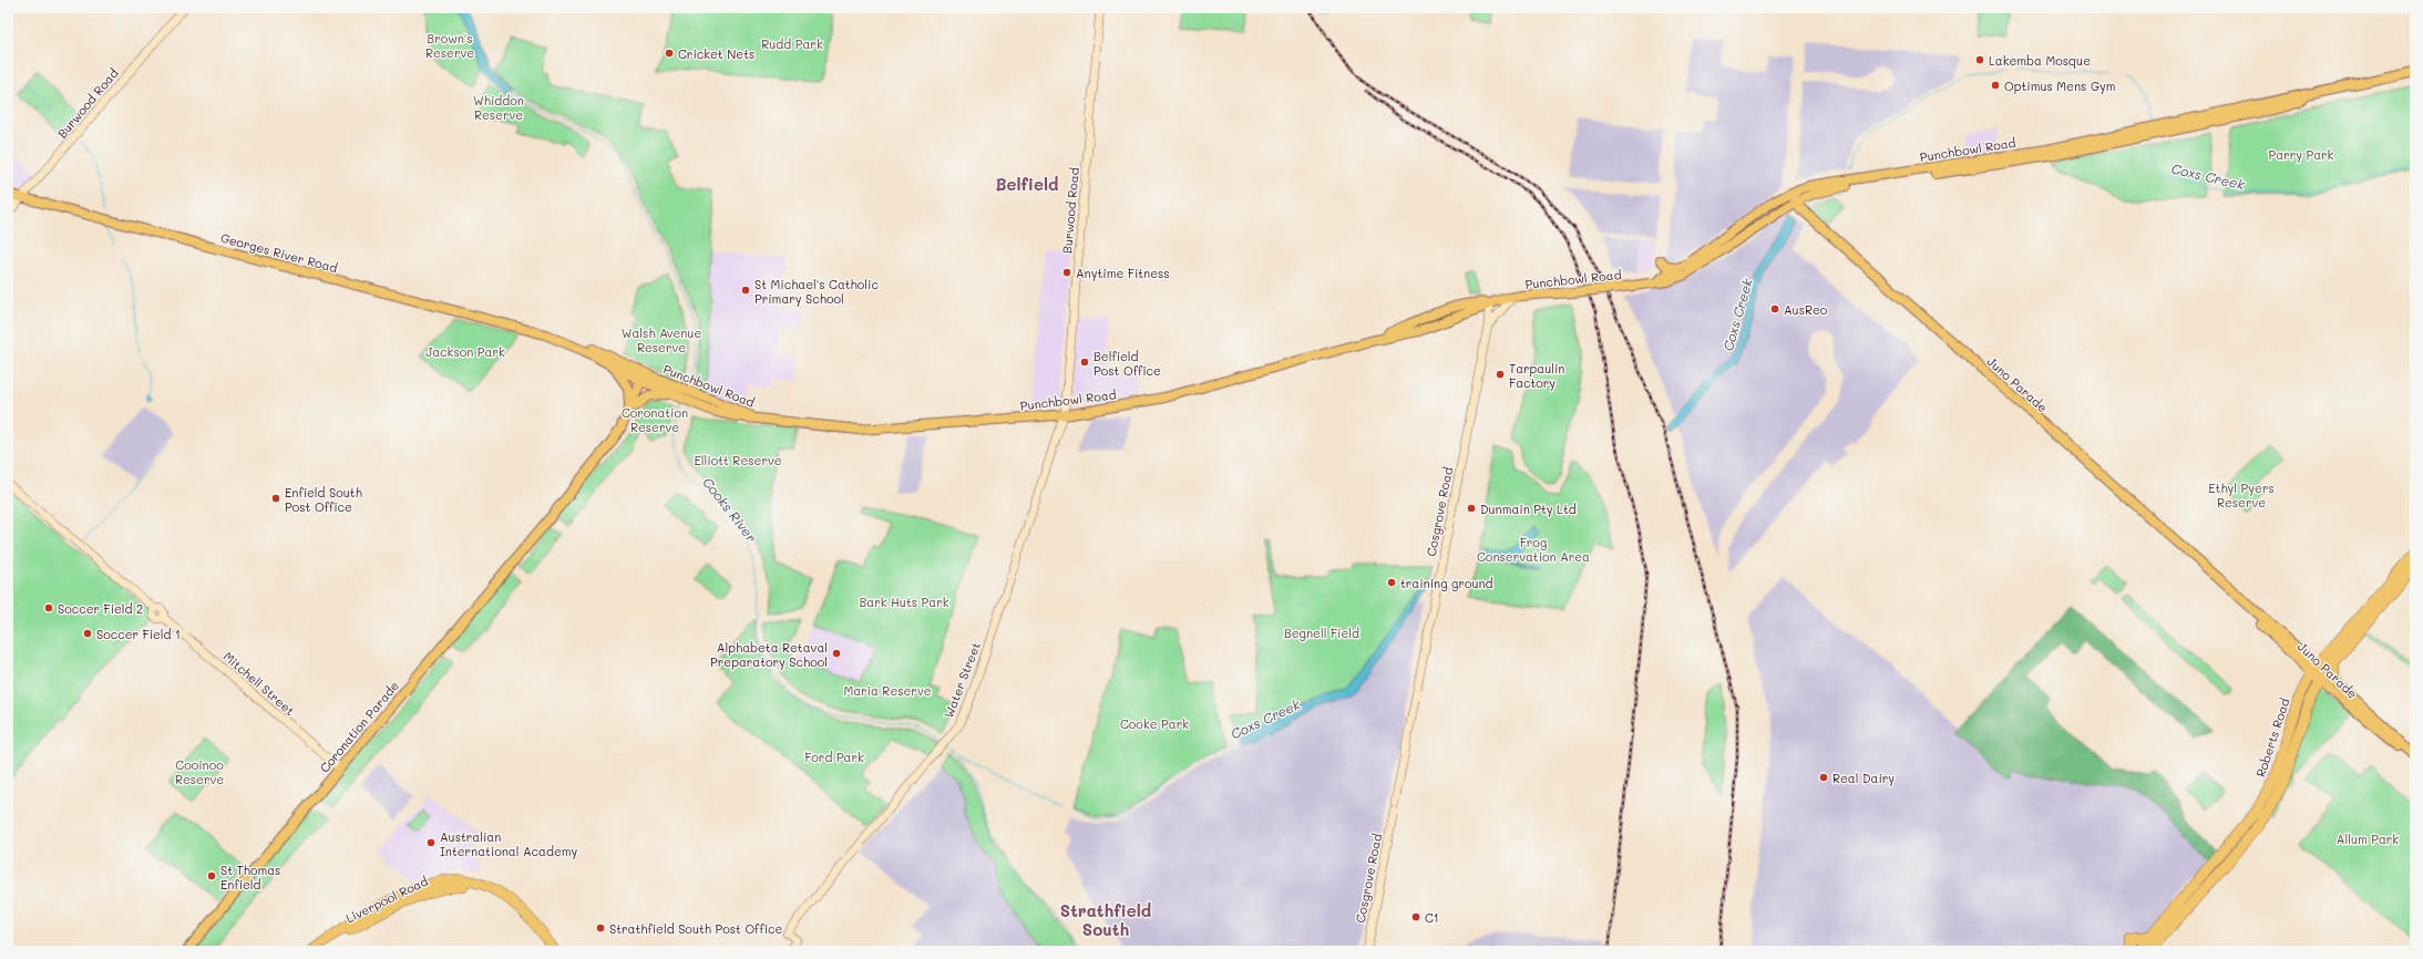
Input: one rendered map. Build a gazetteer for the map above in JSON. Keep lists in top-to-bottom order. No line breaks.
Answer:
{"streets":{"highway":["Roberts Road","Liverpool Road"],"main road":["Burwood Road","Punchbowl Road","Georges River Road","Juno Parade","Cosgrove Road","Water Street","Mitchell Street","Coronation Parade"]},"crossings":[["Burwood Road","Punchbowl Road"],["Burwood Road","Georges River Road"],["Burwood Road","Water Street"],["Punchbowl Road","Georges River Road"],["Punchbowl Road","Juno Parade"],["Punchbowl Road","Cosgrove Road"],["Punchbowl Road","Water Street"],["Punchbowl Road","Coronation Parade"],["Georges River Road","Coronation Parade"],["Juno Parade","Roberts Road"],["Mitchell Street","Coronation Parade"]],"districts":["Belfield","Strathfield South"],"water":["Coxs Creek","Cooks River"],"parks":["Brown's Reserve","Rudd Park","Whiddon Reserve","Parry Park","Walsh Avenue Reserve","Jackson Park","Coronation Reserve","Elliott Reserve","Ethyl Pyers Reserve","Frog Conservation Area","Bark Huts Park","Begnell Field","Maria Reserve","Cooke Park","Ford Park","Cooinoo Reserve","Allum Park"],"places":["Cricket Nets","Lakemba Mosque","Optimus Mens Gym","Anytime Fitness","St Michael's Catholic Primary School","AusReo","Belfield Post Office","Tarpaulin Factory","Enfield South Post Office","Dunmain Pty Ltd","training ground","Soccer Field 2","Soccer Field 1","Alphabeta Retaval Preparatory School","Real Dairy","Australian International Academy","St Thomas Enfield","C1","Strathfield South Post Office"]}
